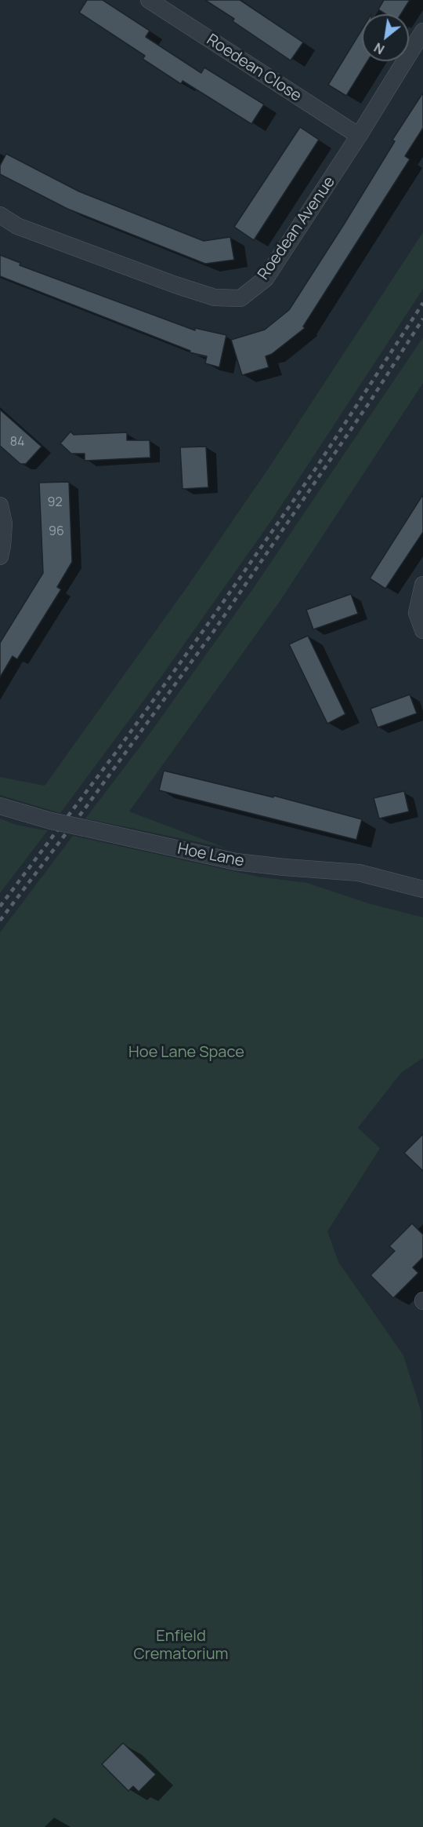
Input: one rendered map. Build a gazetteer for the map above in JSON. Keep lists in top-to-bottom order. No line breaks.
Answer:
{"streets":{"street":["Roedean Close","Roedean Avenue","Hoe Lane"]},"crossings":[["Roedean Close","Roedean Avenue"]],"parks":["Hoe Lane Space","Enfield Crematorium"],"house_numbers":["84","92","96"],"north":"bottom left"}
